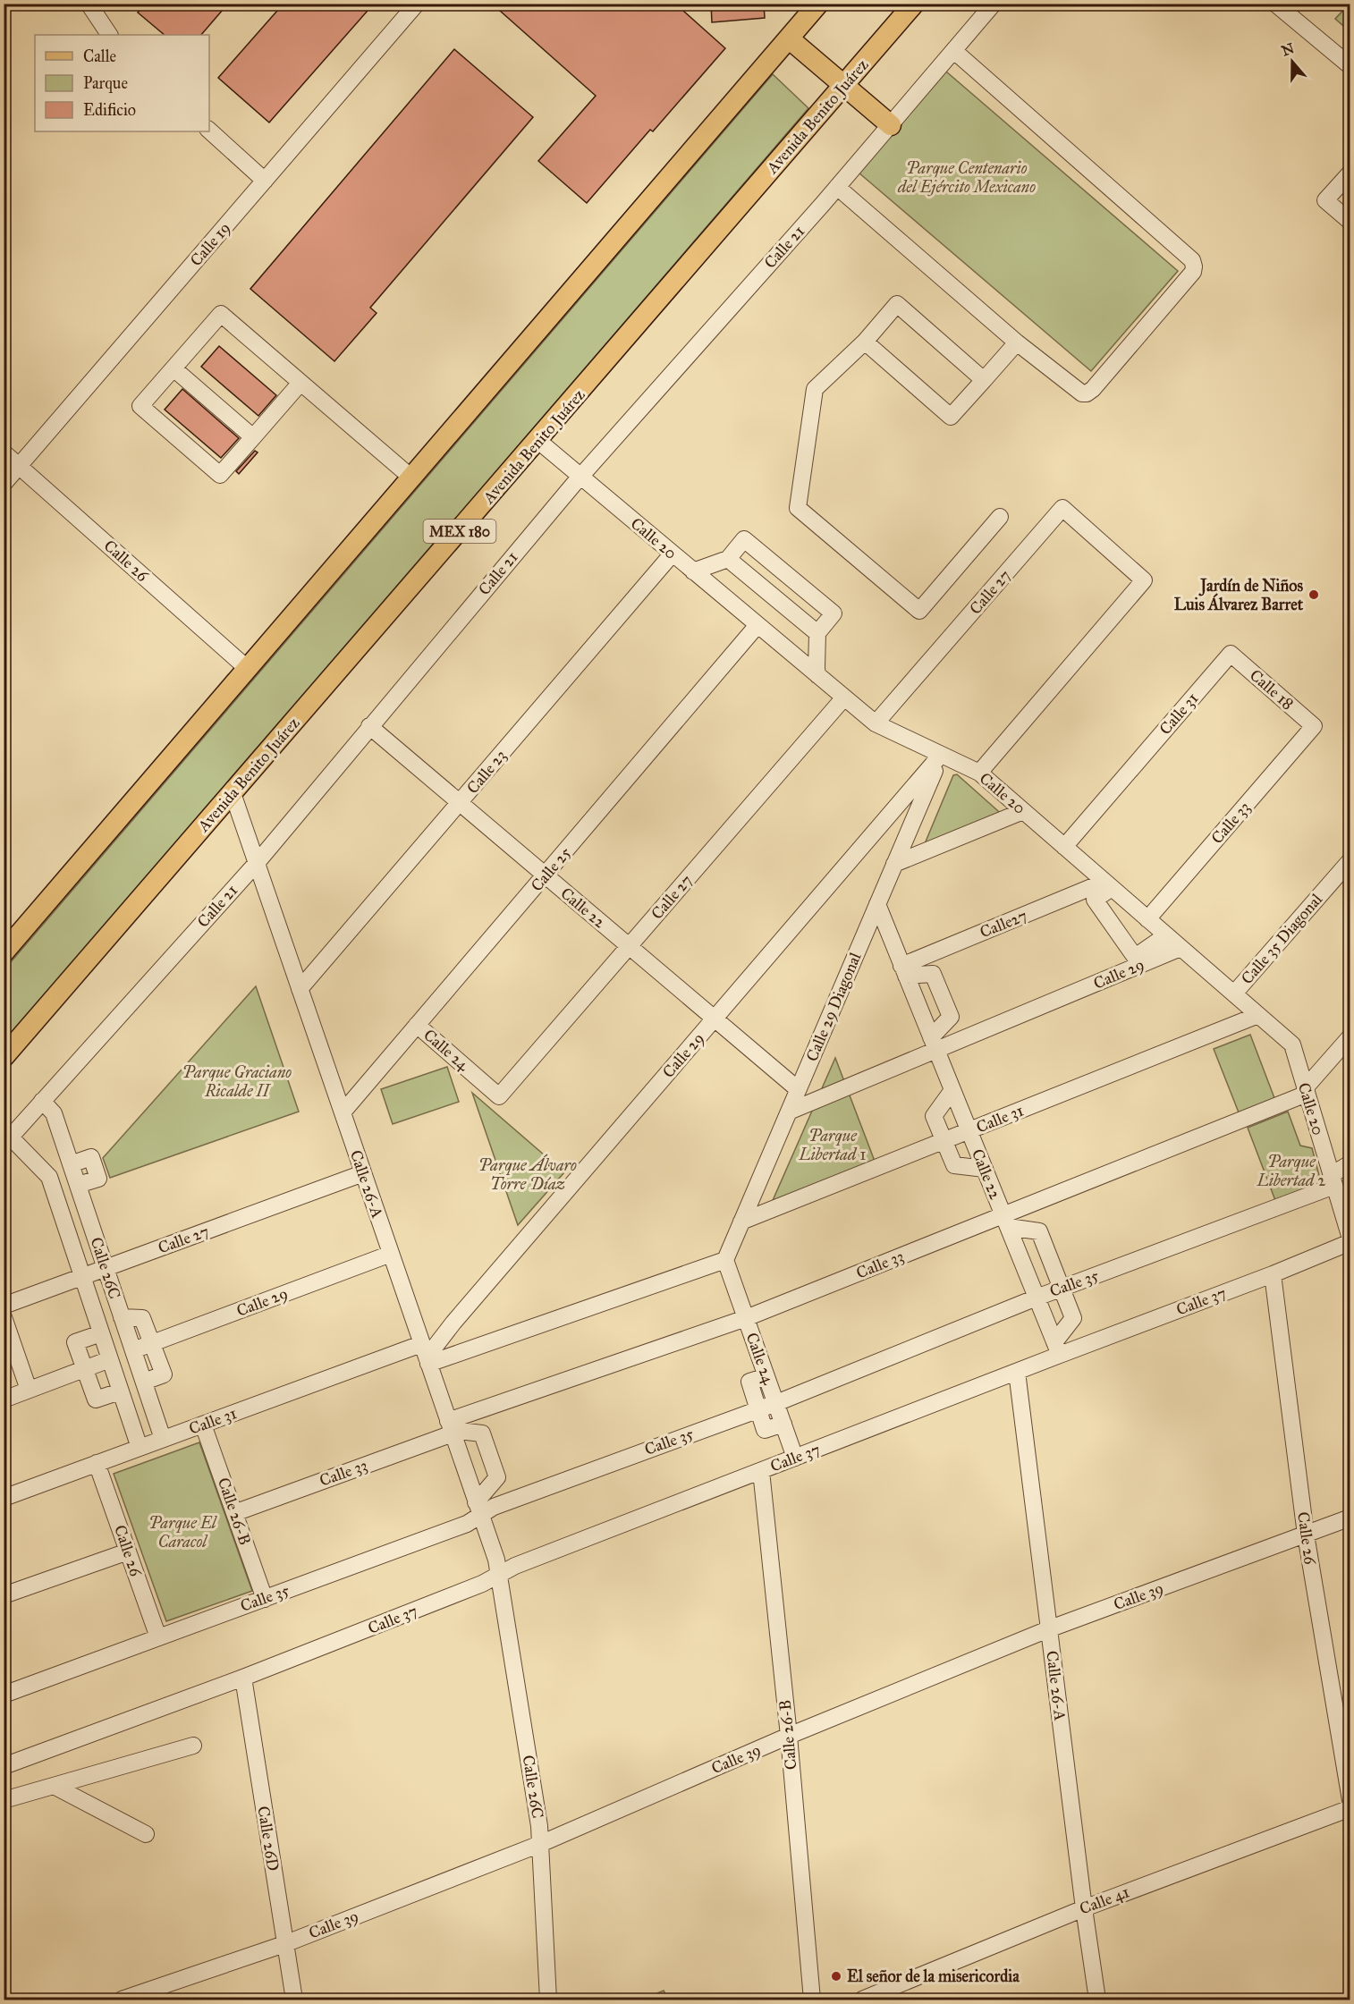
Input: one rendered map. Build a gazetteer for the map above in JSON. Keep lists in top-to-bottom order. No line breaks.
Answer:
{"streets":{"main road":["Avenida Benito Juárez","MEX 180"],"street":["Calle 19","Calle 21","Calle 20","Calle 26","Calle 27","Calle 18","Calle 31","Calle 23","Calle 33","Calle 25","Calle 22","Calle27","Calle 35 Diagonal","Calle 29","Calle 29 Diagonal","Calle 24","Calle 26-A","Calle 26C","Calle 35","Calle 37","Calle 26-B","Calle 39","Calle 26D","Calle 41"]},"crossings":[["Avenida Benito Juárez","Calle 20"],["Avenida Benito Juárez","Calle 26-A"],["Calle 19","Calle 26"],["Calle 21","Calle 20"],["Calle 21","Calle 22"],["Calle 21","Calle 26-A"],["Calle 21","Calle 26C"],["Calle 20","Calle 27"],["Calle 20","Calle 31"],["Calle 20","Calle 23"],["Calle 20","Calle 33"],["Calle 20","Calle 25"],["Calle 20","Calle27"],["Calle 20","Calle 35 Diagonal"],["Calle 20","Calle 29"],["Calle 20","Calle 29 Diagonal"],["Calle 20","Calle 35"],["Calle 20","Calle 37"],["Calle 26","Calle 31"],["Calle 26","Calle 35"],["Calle 26","Calle 37"],["Calle 26","Calle 39"],["Calle 27","Calle 22"],["Calle 27","Calle 24"],["Calle 27","Calle 26-A"],["Calle 27","Calle 26C"],["Calle 18","Calle 31"],["Calle 18","Calle 33"],["Calle 31","Calle 22"],["Calle 31","Calle 29"],["Calle 31","Calle 29 Diagonal"],["Calle 31","Calle 24"],["Calle 31","Calle 26-A"],["Calle 31","Calle 26C"],["Calle 31","Calle 26-B"],["Calle 23","Calle 22"],["Calle 23","Calle 26-A"],["Calle 33","Calle 22"],["Calle 33","Calle 24"],["Calle 33","Calle 26-A"],["Calle 33","Calle 26-B"],["Calle 25","Calle 22"],["Calle 25","Calle 24"],["Calle 25","Calle 26-A"],["Calle 22","Calle27"],["Calle 22","Calle 29"],["Calle 22","Calle 29 Diagonal"],["Calle 22","Calle 35"],["Calle 22","Calle 37"],["Calle 29","Calle 29 Diagonal"],["Calle 29","Calle 26-A"],["Calle 29","Calle 26C"],["Calle 29 Diagonal","Calle 24"],["Calle 24","Calle 35"],["Calle 24","Calle 37"],["Calle 26-A","Calle 26C"],["Calle 26-A","Calle 35"],["Calle 26-A","Calle 37"],["Calle 26-A","Calle 39"],["Calle 26-A","Calle 41"],["Calle 26C","Calle 37"],["Calle 26C","Calle 39"],["Calle 35","Calle 26-B"],["Calle 37","Calle 26-B"],["Calle 37","Calle 26D"],["Calle 26-B","Calle 39"],["Calle 39","Calle 26D"]],"parks":["Parque Centenario del Ejército Mexicano","Parque Graciano Ricalde II","Parque Libertad 1","Parque Libertad 2","Parque Álvaro Torre Díaz","Parque El Caracol"],"places":["Jardín de Niños Luis Álvarez Barret","El señor de la misericordia"],"legend":["Calle","Parque","Edificio"],"north":"top"}
